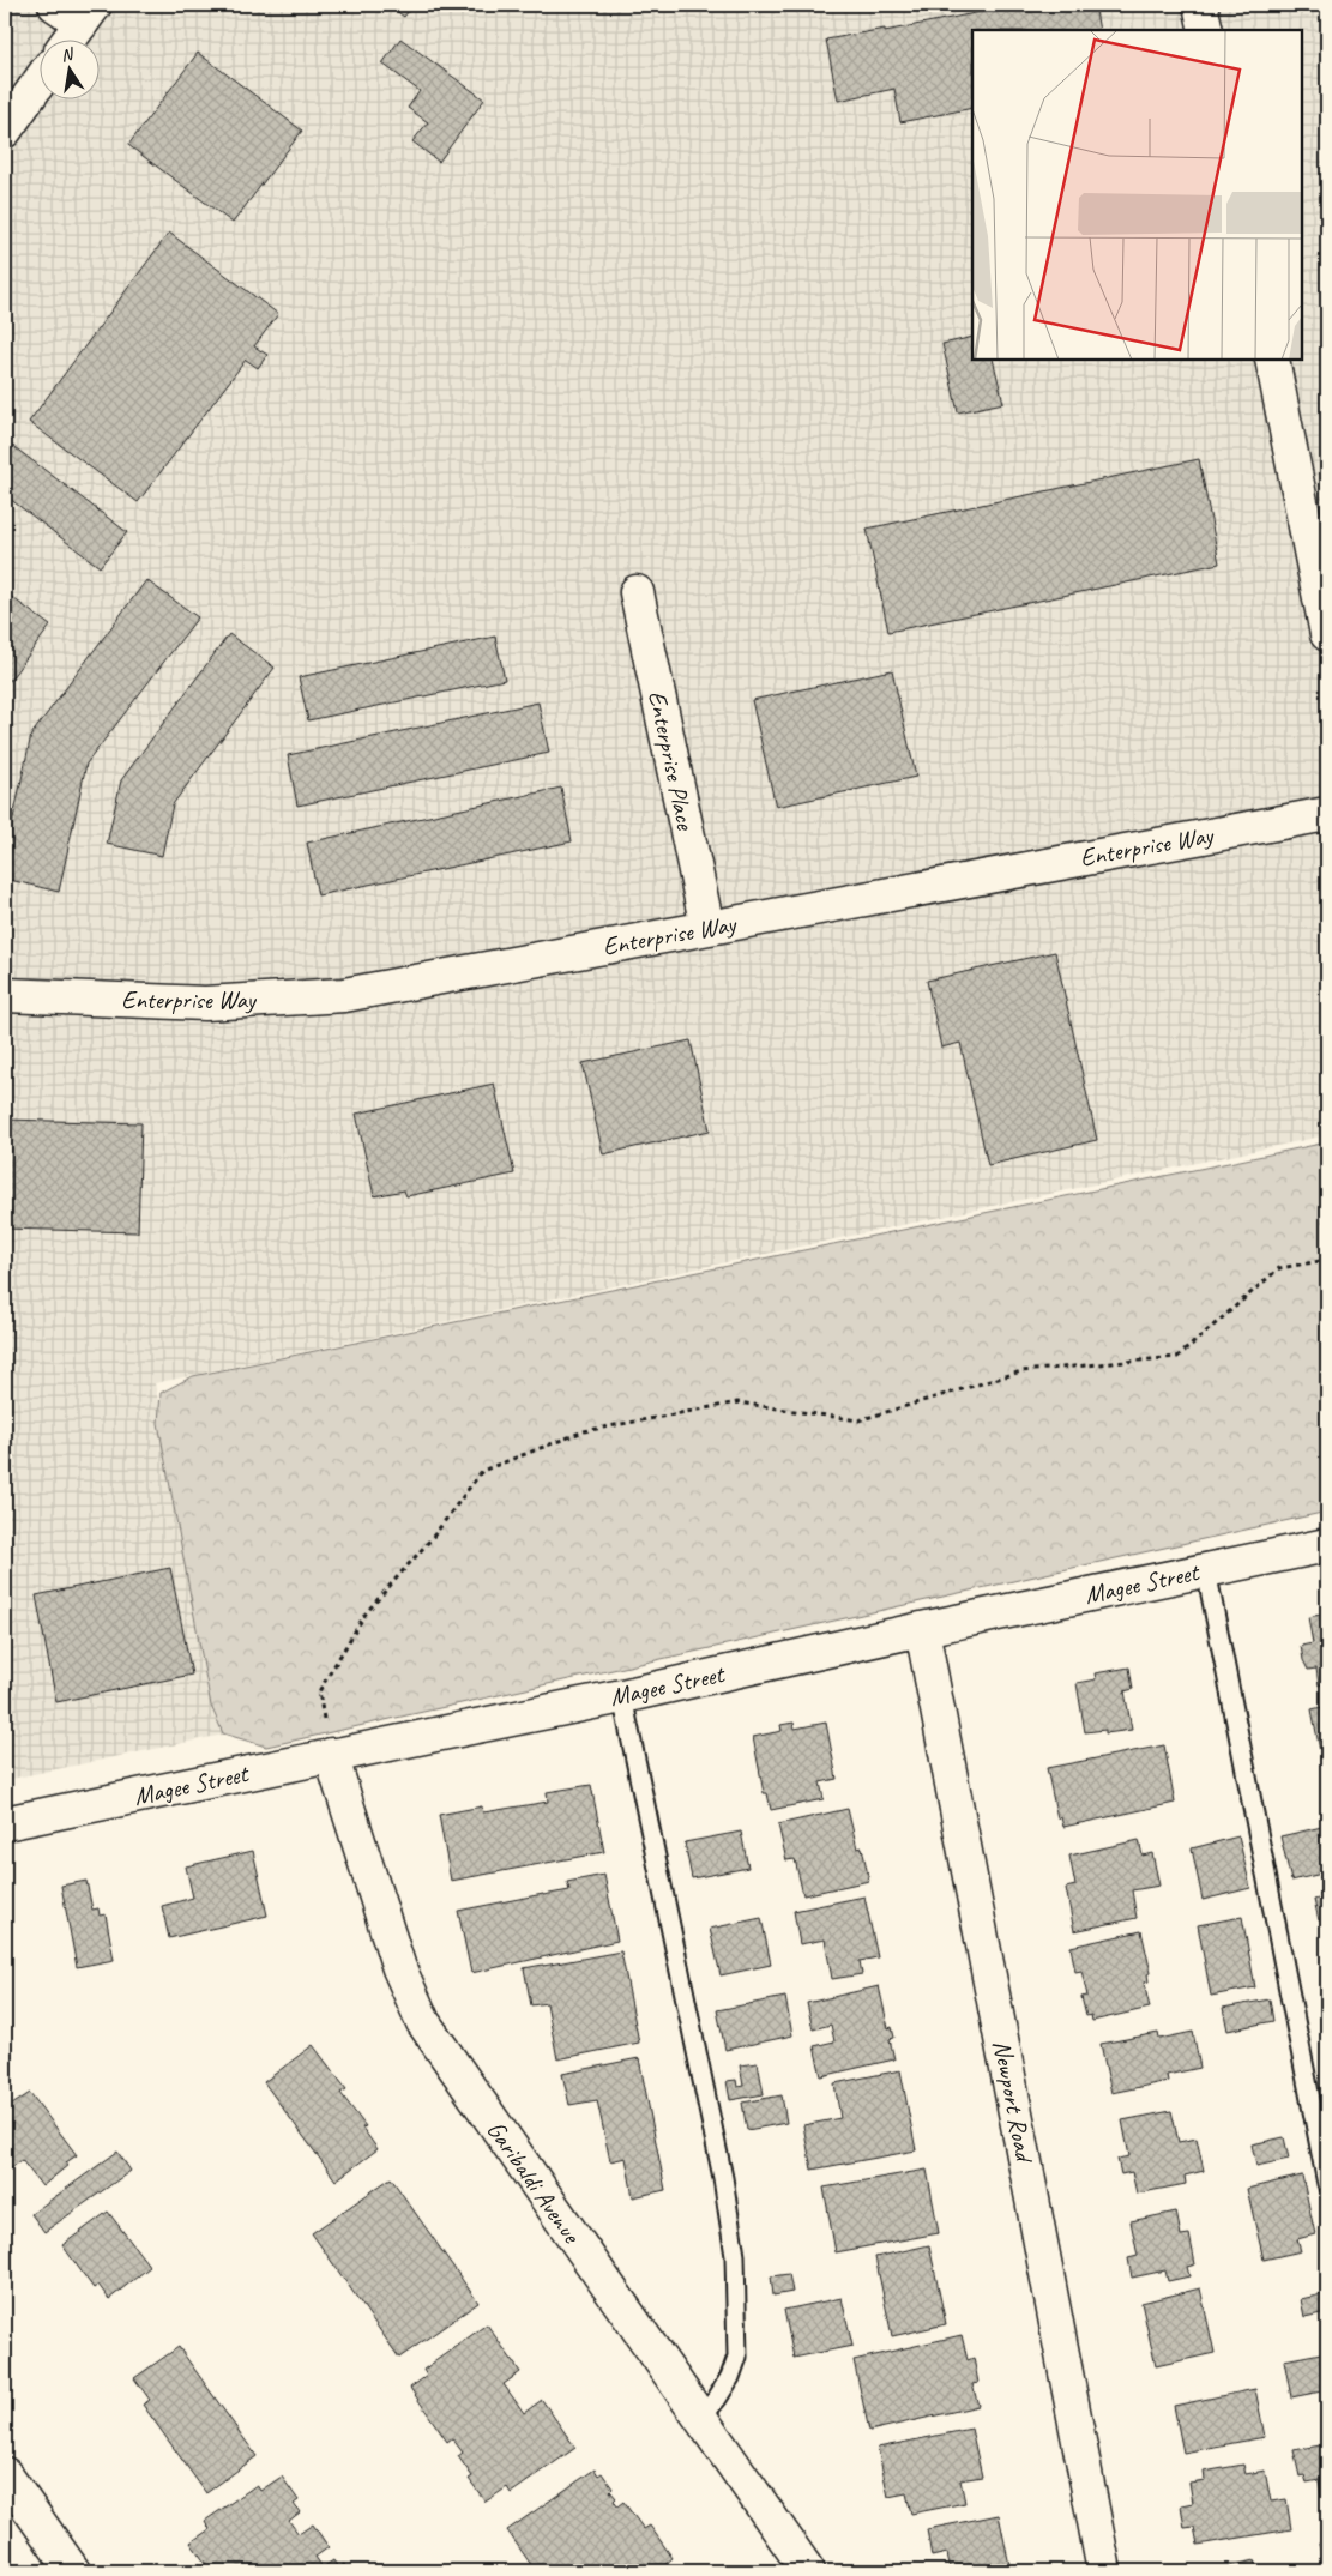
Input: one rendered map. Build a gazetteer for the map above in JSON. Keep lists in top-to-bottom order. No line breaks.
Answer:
{"streets":{"street":["Enterprise Place","Enterprise Way","Magee Street","Newport Road","Garibaldi Avenue"]},"crossings":[["Enterprise Place","Enterprise Way"],["Magee Street","Newport Road"],["Magee Street","Garibaldi Avenue"]],"north":"top"}
